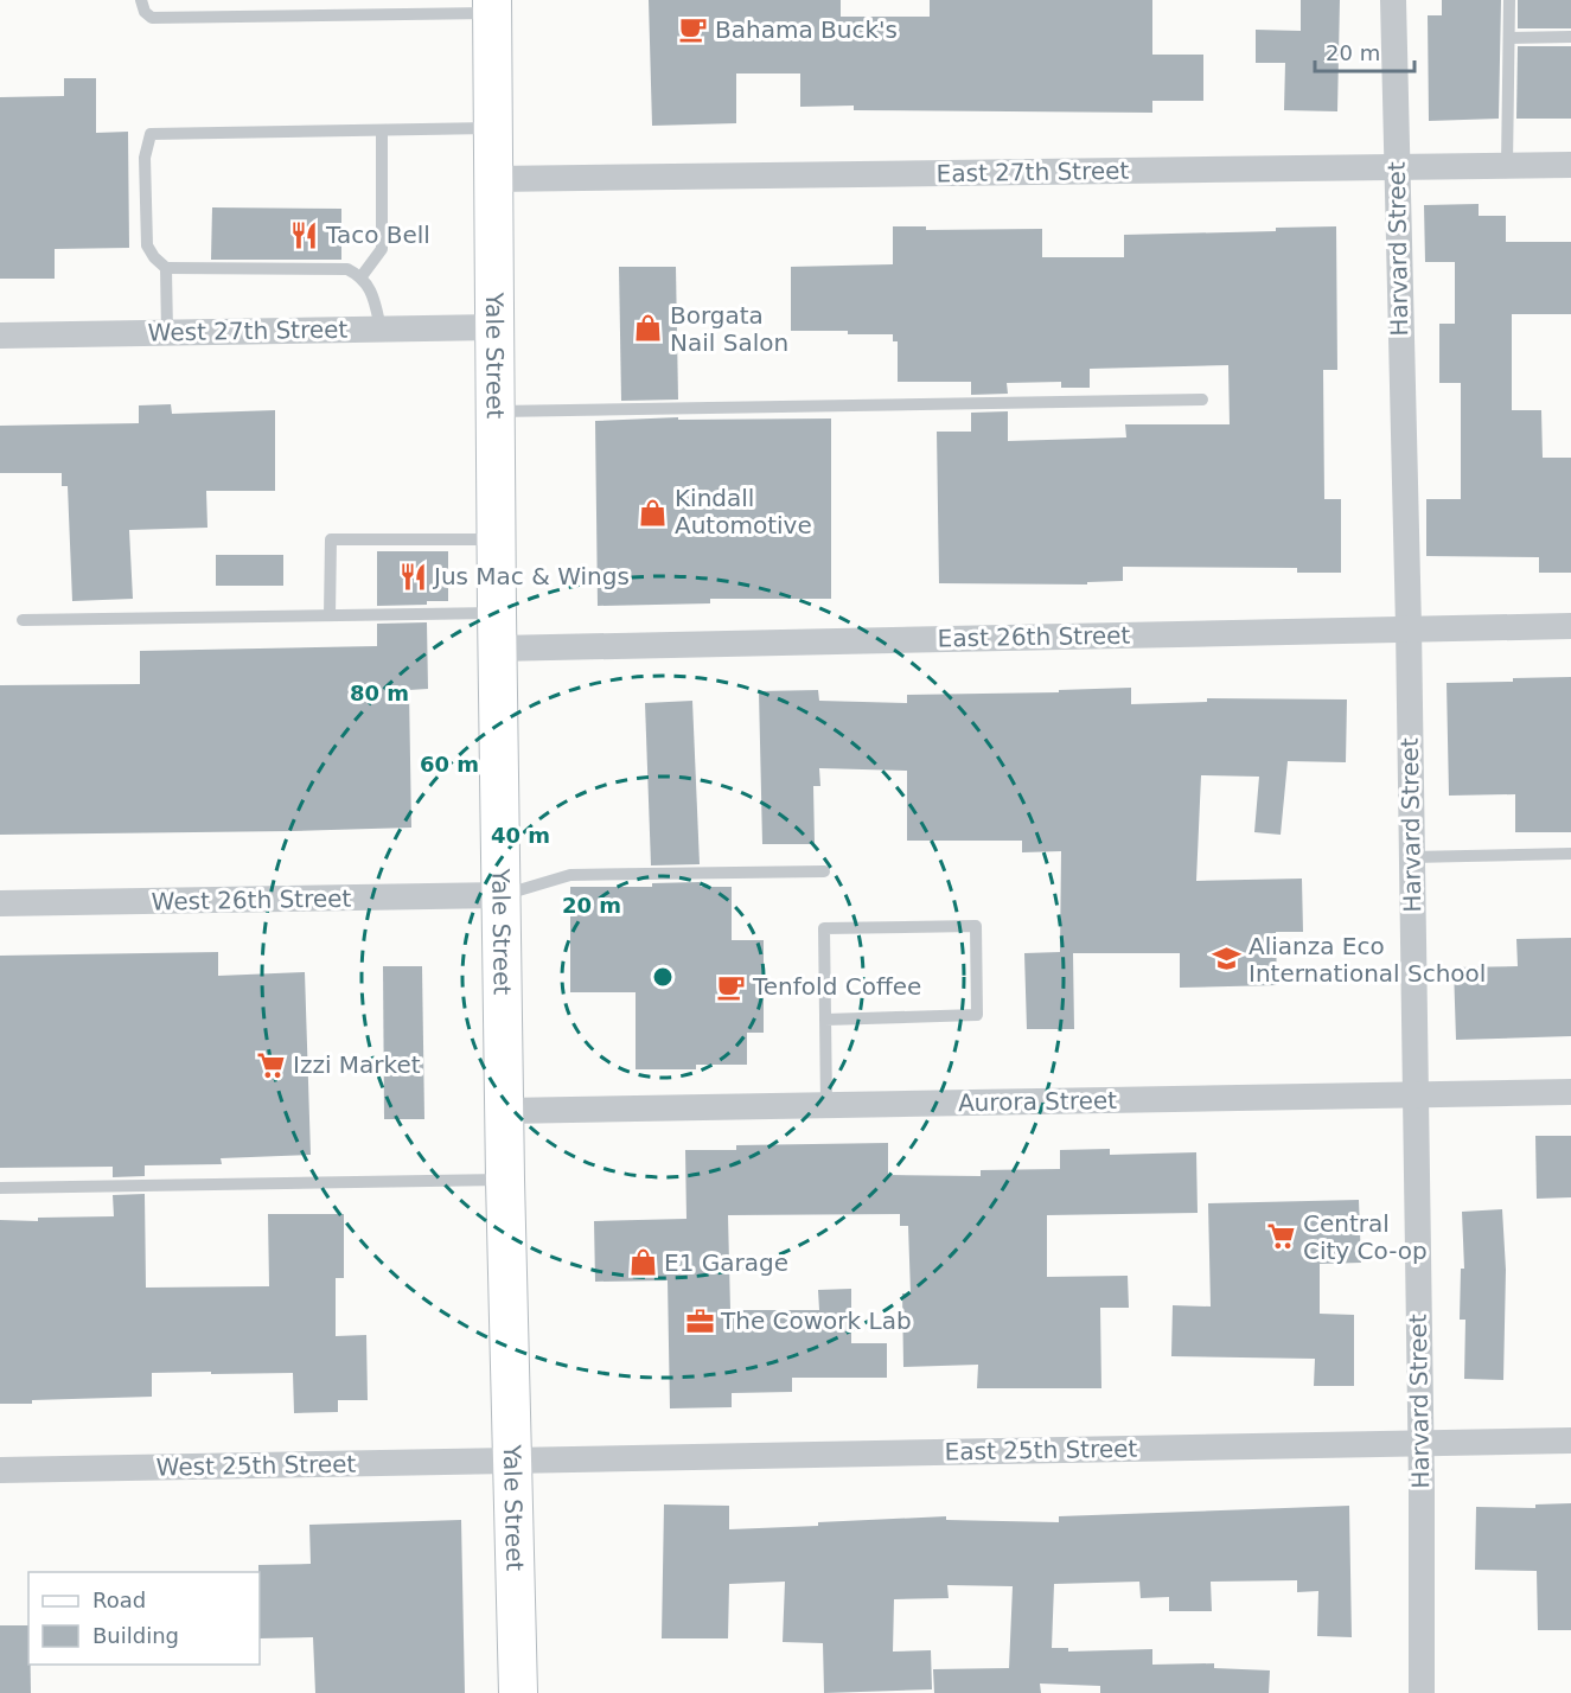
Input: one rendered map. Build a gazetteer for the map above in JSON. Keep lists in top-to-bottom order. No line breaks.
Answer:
{"streets":{"main road":["Yale Street"],"street":["East 27th Street","Harvard Street","West 27th Street","East 26th Street","West 26th Street","Aurora Street","East 25th Street","West 25th Street"]},"crossings":[["East 27th Street","Harvard Street"],["East 27th Street","Yale Street"],["Harvard Street","East 26th Street"],["Harvard Street","Aurora Street"],["Harvard Street","East 25th Street"],["West 27th Street","Yale Street"],["Yale Street","East 26th Street"],["Yale Street","West 26th Street"],["Yale Street","Aurora Street"],["Yale Street","East 25th Street"],["Yale Street","West 25th Street"],["East 25th Street","West 25th Street"]],"places":{"cafe":["Bahama Buck's","Tenfold Coffee"],"restaurant":["Taco Bell","Jus Mac & Wings"],"shop":["Borgata Nail Salon","Kindall Automotive","E1 Garage"],"school or university":["Alianza Eco International School"],"supermarket":["Izzi Market","Central City Co-op"],"office":["The Cowork Lab"]},"legend":["Road","Building"],"scale_bar":"20 m","rings":["80 m","60 m","40 m","20 m"]}
